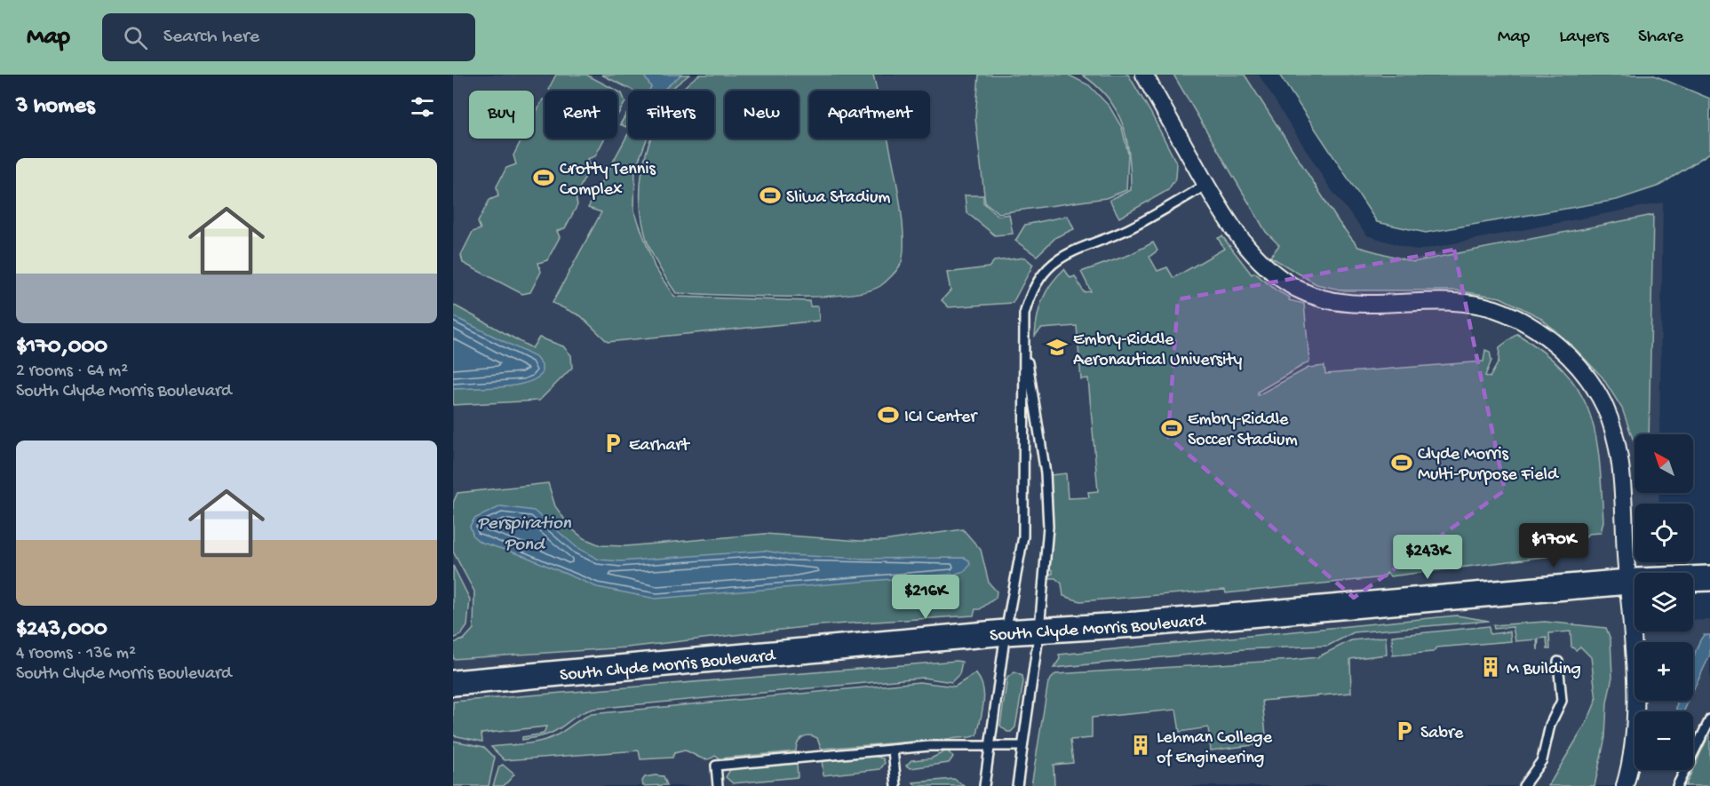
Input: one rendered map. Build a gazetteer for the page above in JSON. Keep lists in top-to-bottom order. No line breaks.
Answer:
{"streets":{"main road":["South Clyde Morris Boulevard"]},"water":["Perspiration Pond"],"places":{"sports":["Crotty Tennis Complex","Sliwa Stadium","ICI Center","Embry-Riddle Soccer Stadium","Clyde Morris Multi-Purpose Field"],"school or university":["Embry-Riddle Aeronautical University"],"parking":["Earhart","Sabre"],"building":["M Building","Lehman College of Engineering"]},"north":"top left","page":{"header":"Map","search":"Search here","nav":["Map","Layers","Share"],"heading":"3 homes","chip":["Buy","Rent","Filters","New","Apartment"],"list":[{"name":"$170,000","note":"2 rooms · 64 m² · South Clyde Morris Boulevard"},{"name":"$243,000","note":"4 rooms · 136 m² · South Clyde Morris Boulevard"}],"map_buttons":["+","−"],"price":["$170K","$243K","$216K"]}}
